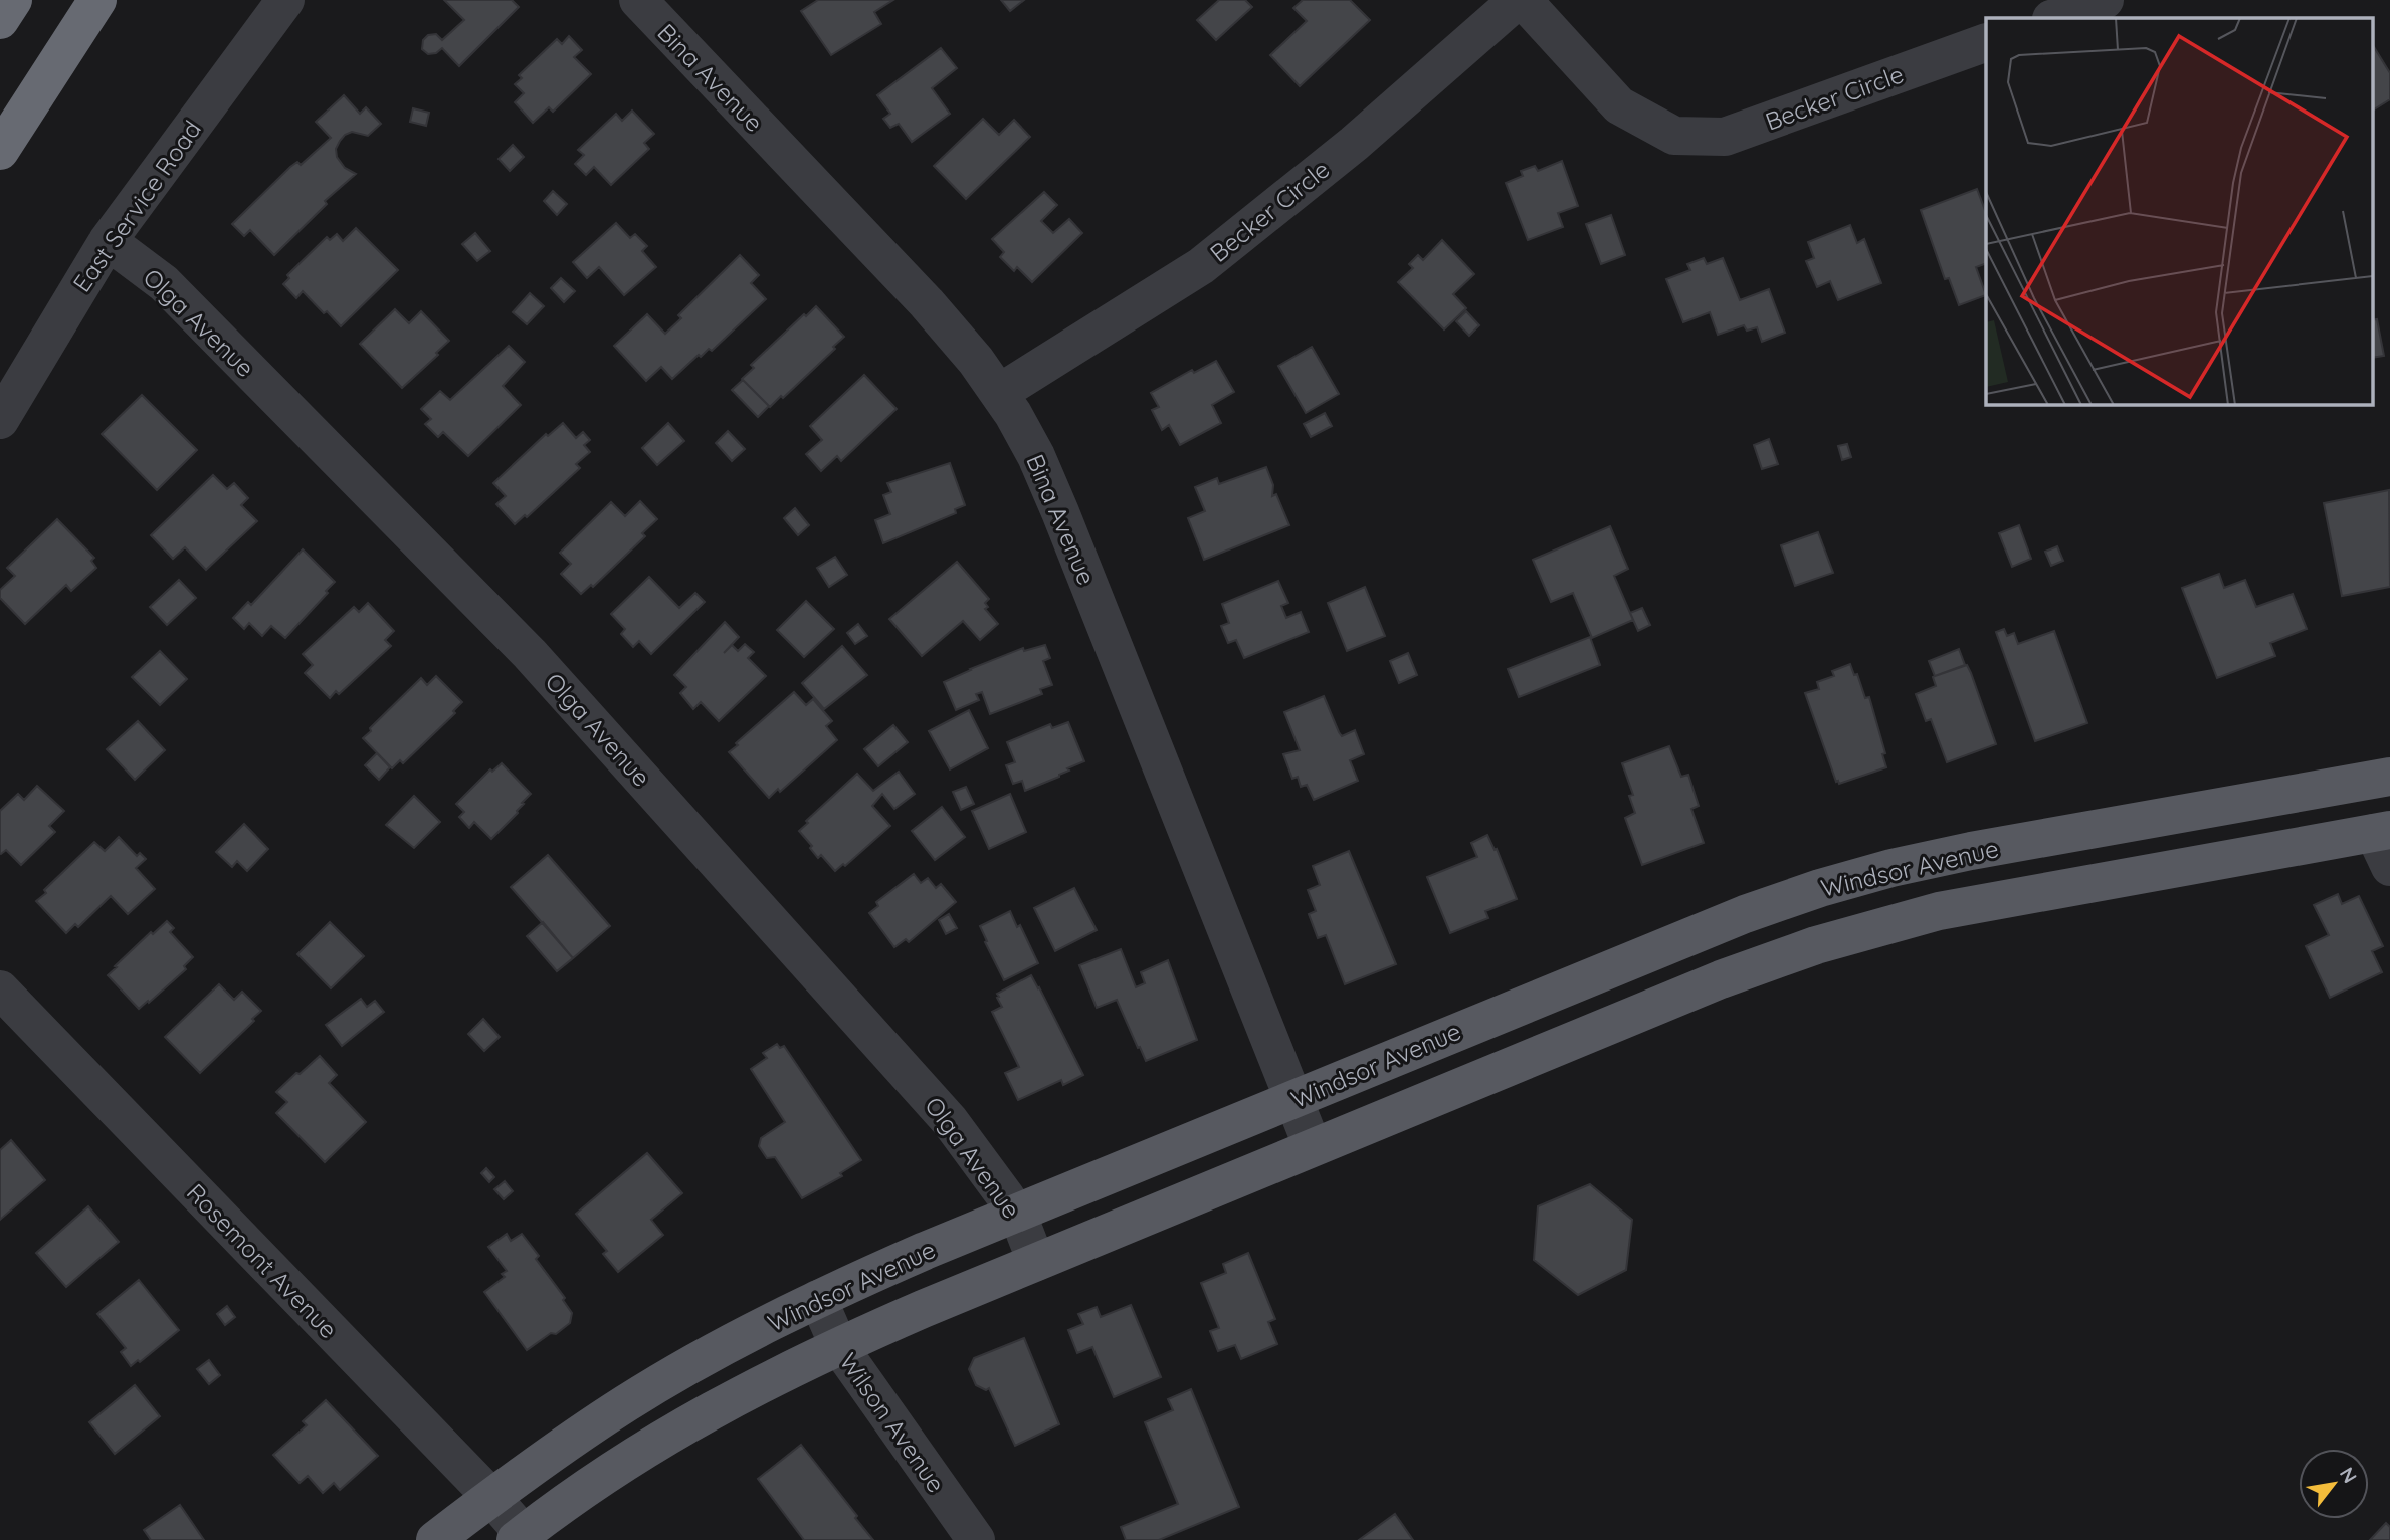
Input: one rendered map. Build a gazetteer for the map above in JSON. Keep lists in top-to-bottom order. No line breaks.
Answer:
{"streets":{"main road":["Windsor Avenue"],"street":["Bina Avenue","Becker Circle","East Service Road","Olga Avenue","Rosemont Avenue","Wilson Avenue"]},"crossings":[["Bina Avenue","Becker Circle"],["Bina Avenue","Windsor Avenue"],["East Service Road","Olga Avenue"],["Olga Avenue","Windsor Avenue"],["Windsor Avenue","Rosemont Avenue"],["Windsor Avenue","Wilson Avenue"]],"north":"top right"}
